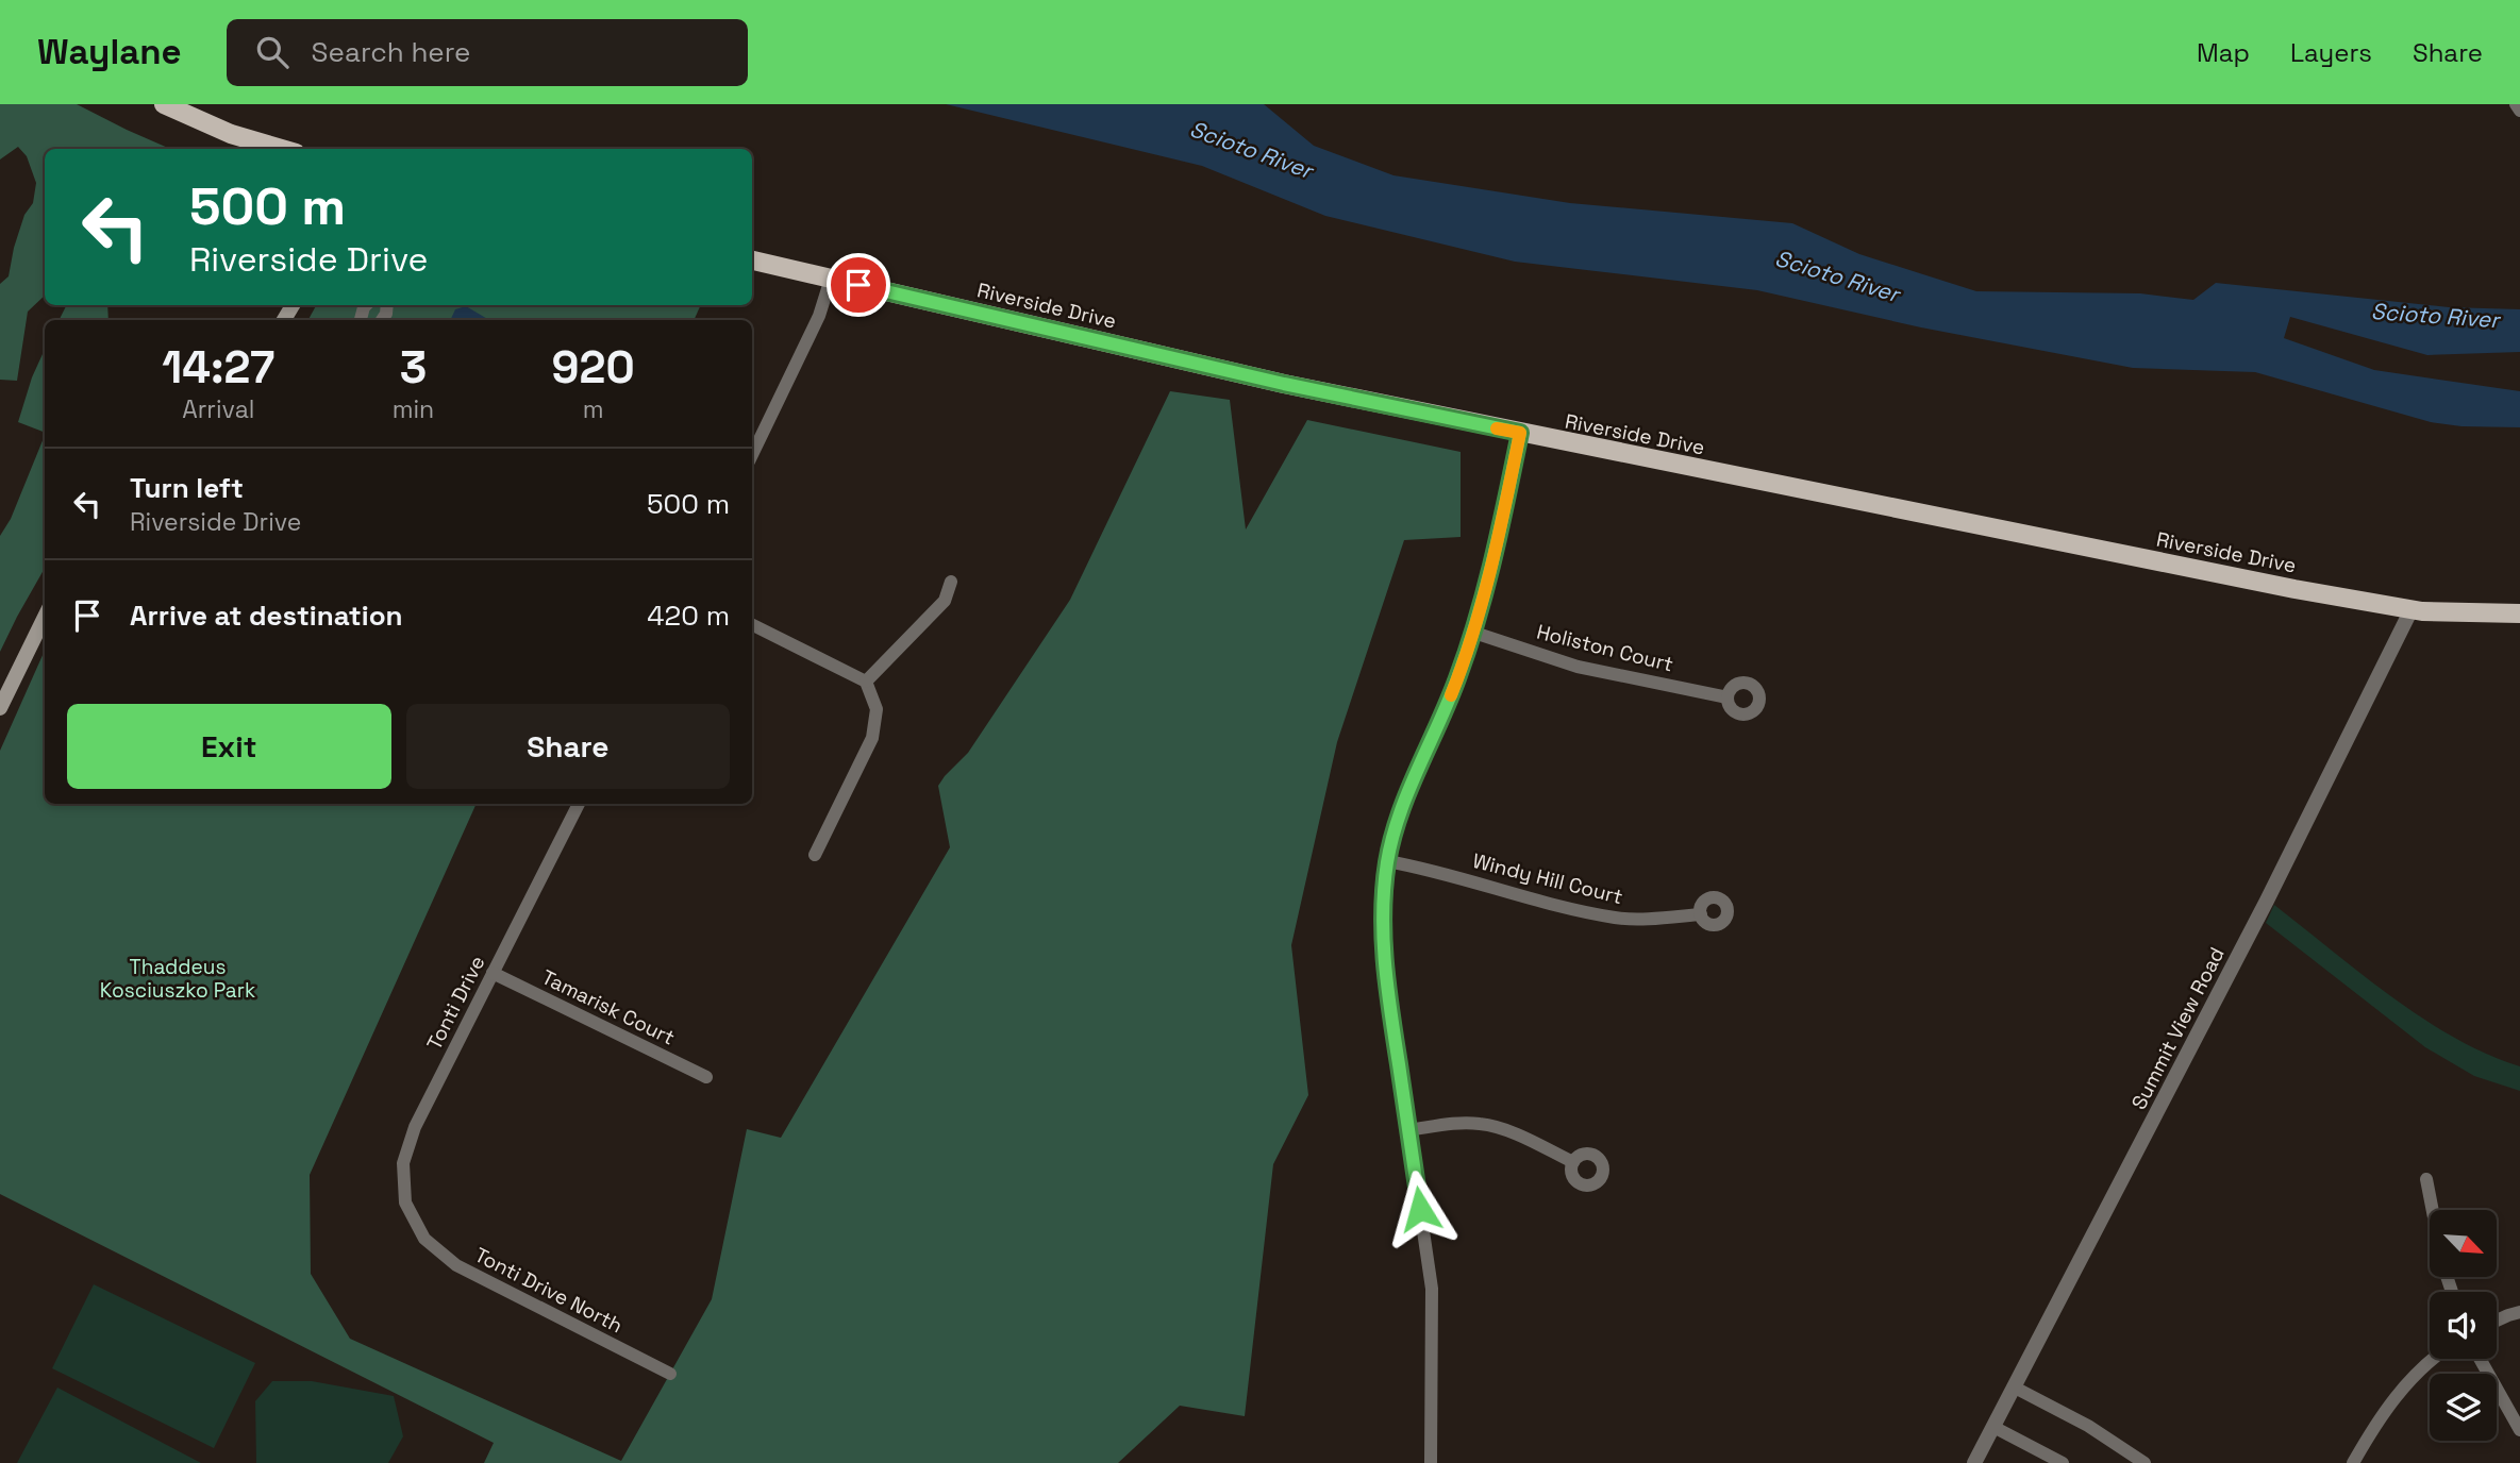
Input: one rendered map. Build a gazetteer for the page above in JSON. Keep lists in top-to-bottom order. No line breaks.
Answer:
{"streets":{"main road":["Riverside Drive"],"street":["Holiston Court","Windy Hill Court","Tonti Drive","Tamarisk Court","Summit View Road","Tonti Drive North"]},"crossings":[["Riverside Drive","Summit View Road"],["Tonti Drive","Tamarisk Court"],["Tonti Drive","Tonti Drive North"]],"water":["Scioto River"],"parks":["Thaddeus Kosciuszko Park"],"north":"bottom right","page":{"header":"Waylane","search":"Search here","nav":["Map","Layers","Share"],"turn":["500 m","Riverside Drive"],"eta":["14:27","Arrival","3","min","920","m"],"list":[{"name":"Turn left","note":"Riverside Drive","value":"500 m"},{"name":"Arrive at destination","value":"420 m"}],"buttons":["Exit","Share"]}}
